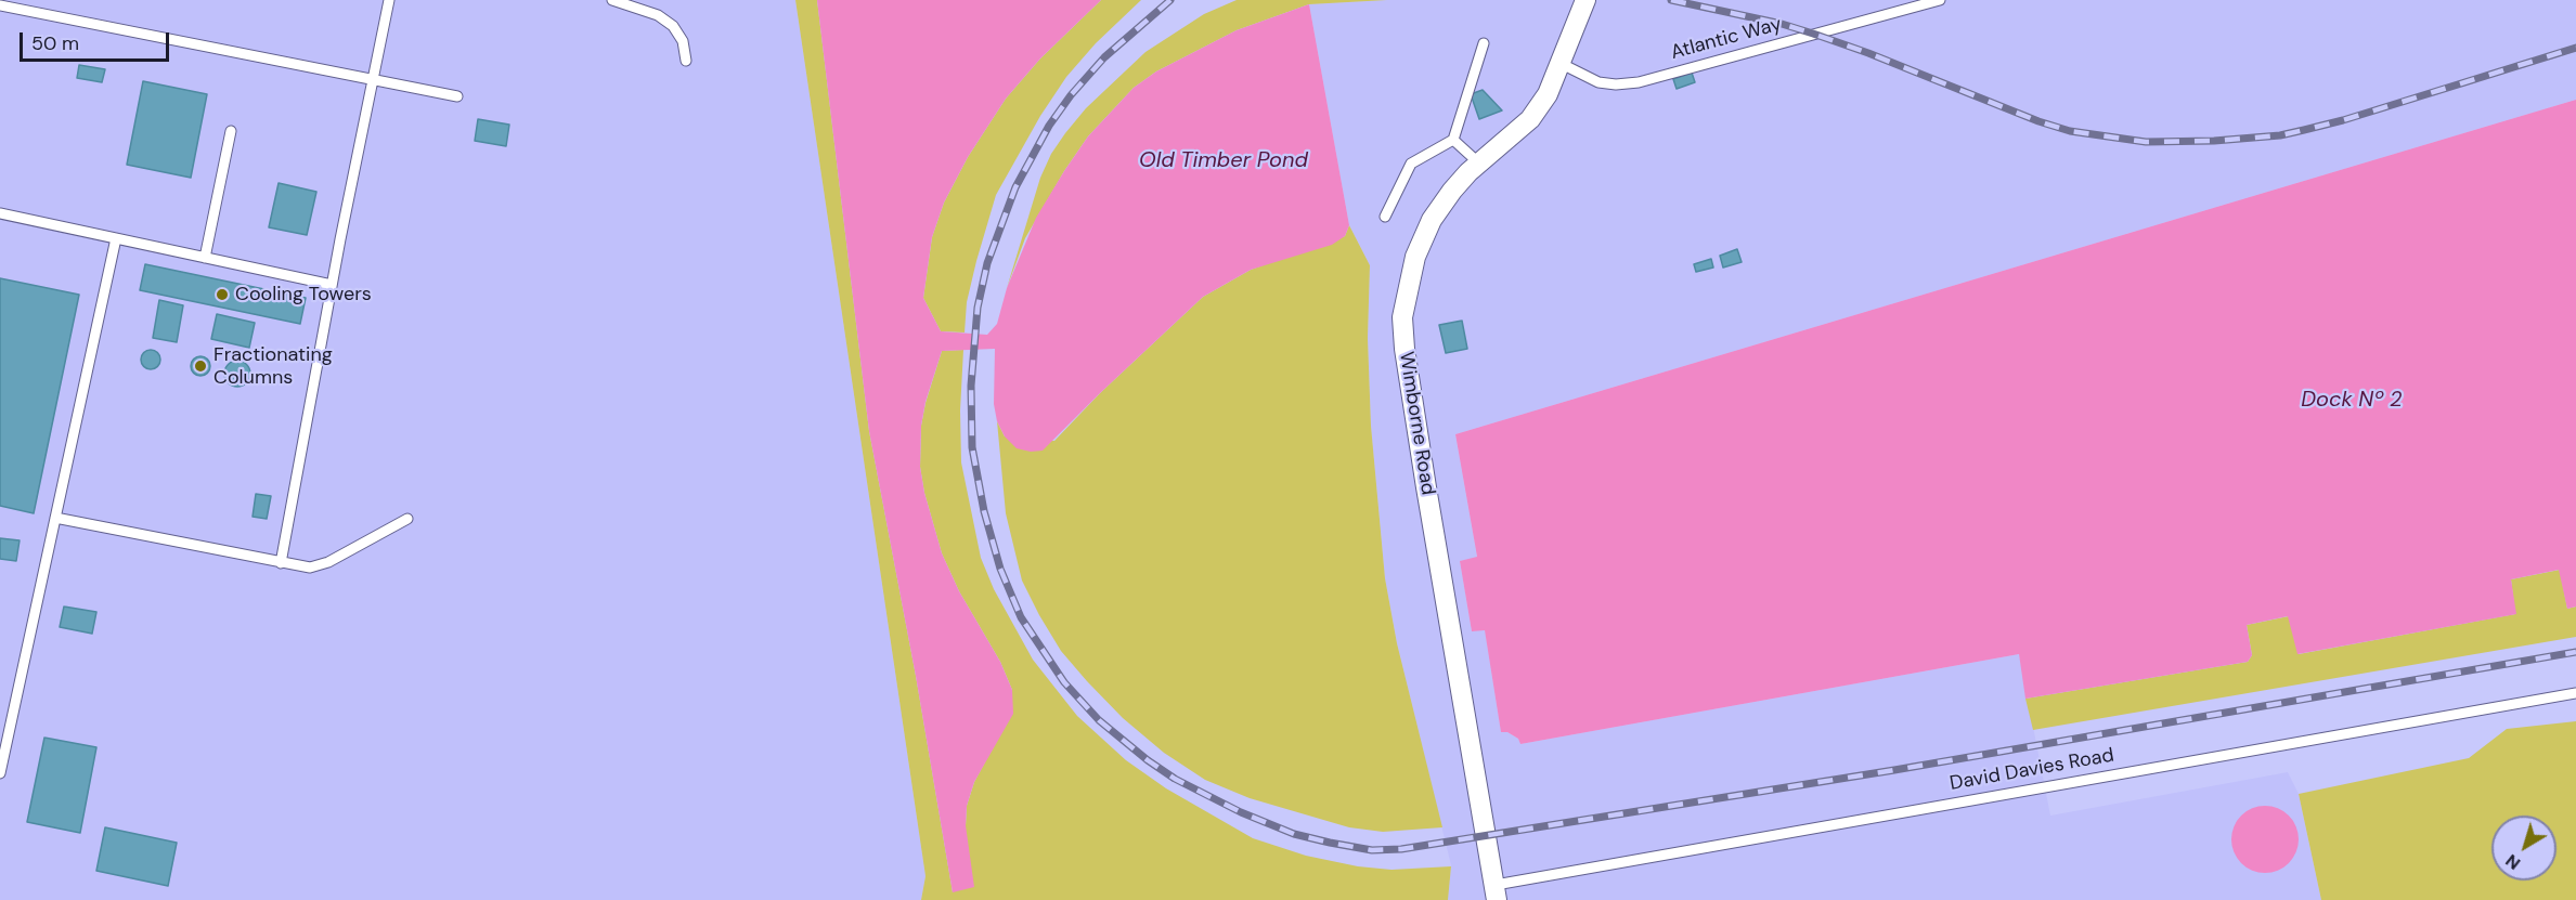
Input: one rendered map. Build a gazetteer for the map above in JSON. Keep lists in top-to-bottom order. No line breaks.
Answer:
{"streets":{"street":["Wimborne Road"],"lane":["Atlantic Way","David Davies Road"]},"crossings":[["Atlantic Way","Wimborne Road"],["Wimborne Road","David Davies Road"]],"water":["Old Timber Pond","Dock Nº 2"],"places":["Cooling Towers","Fractionating Columns"],"scale_bar":"50 m","north":"bottom left"}
